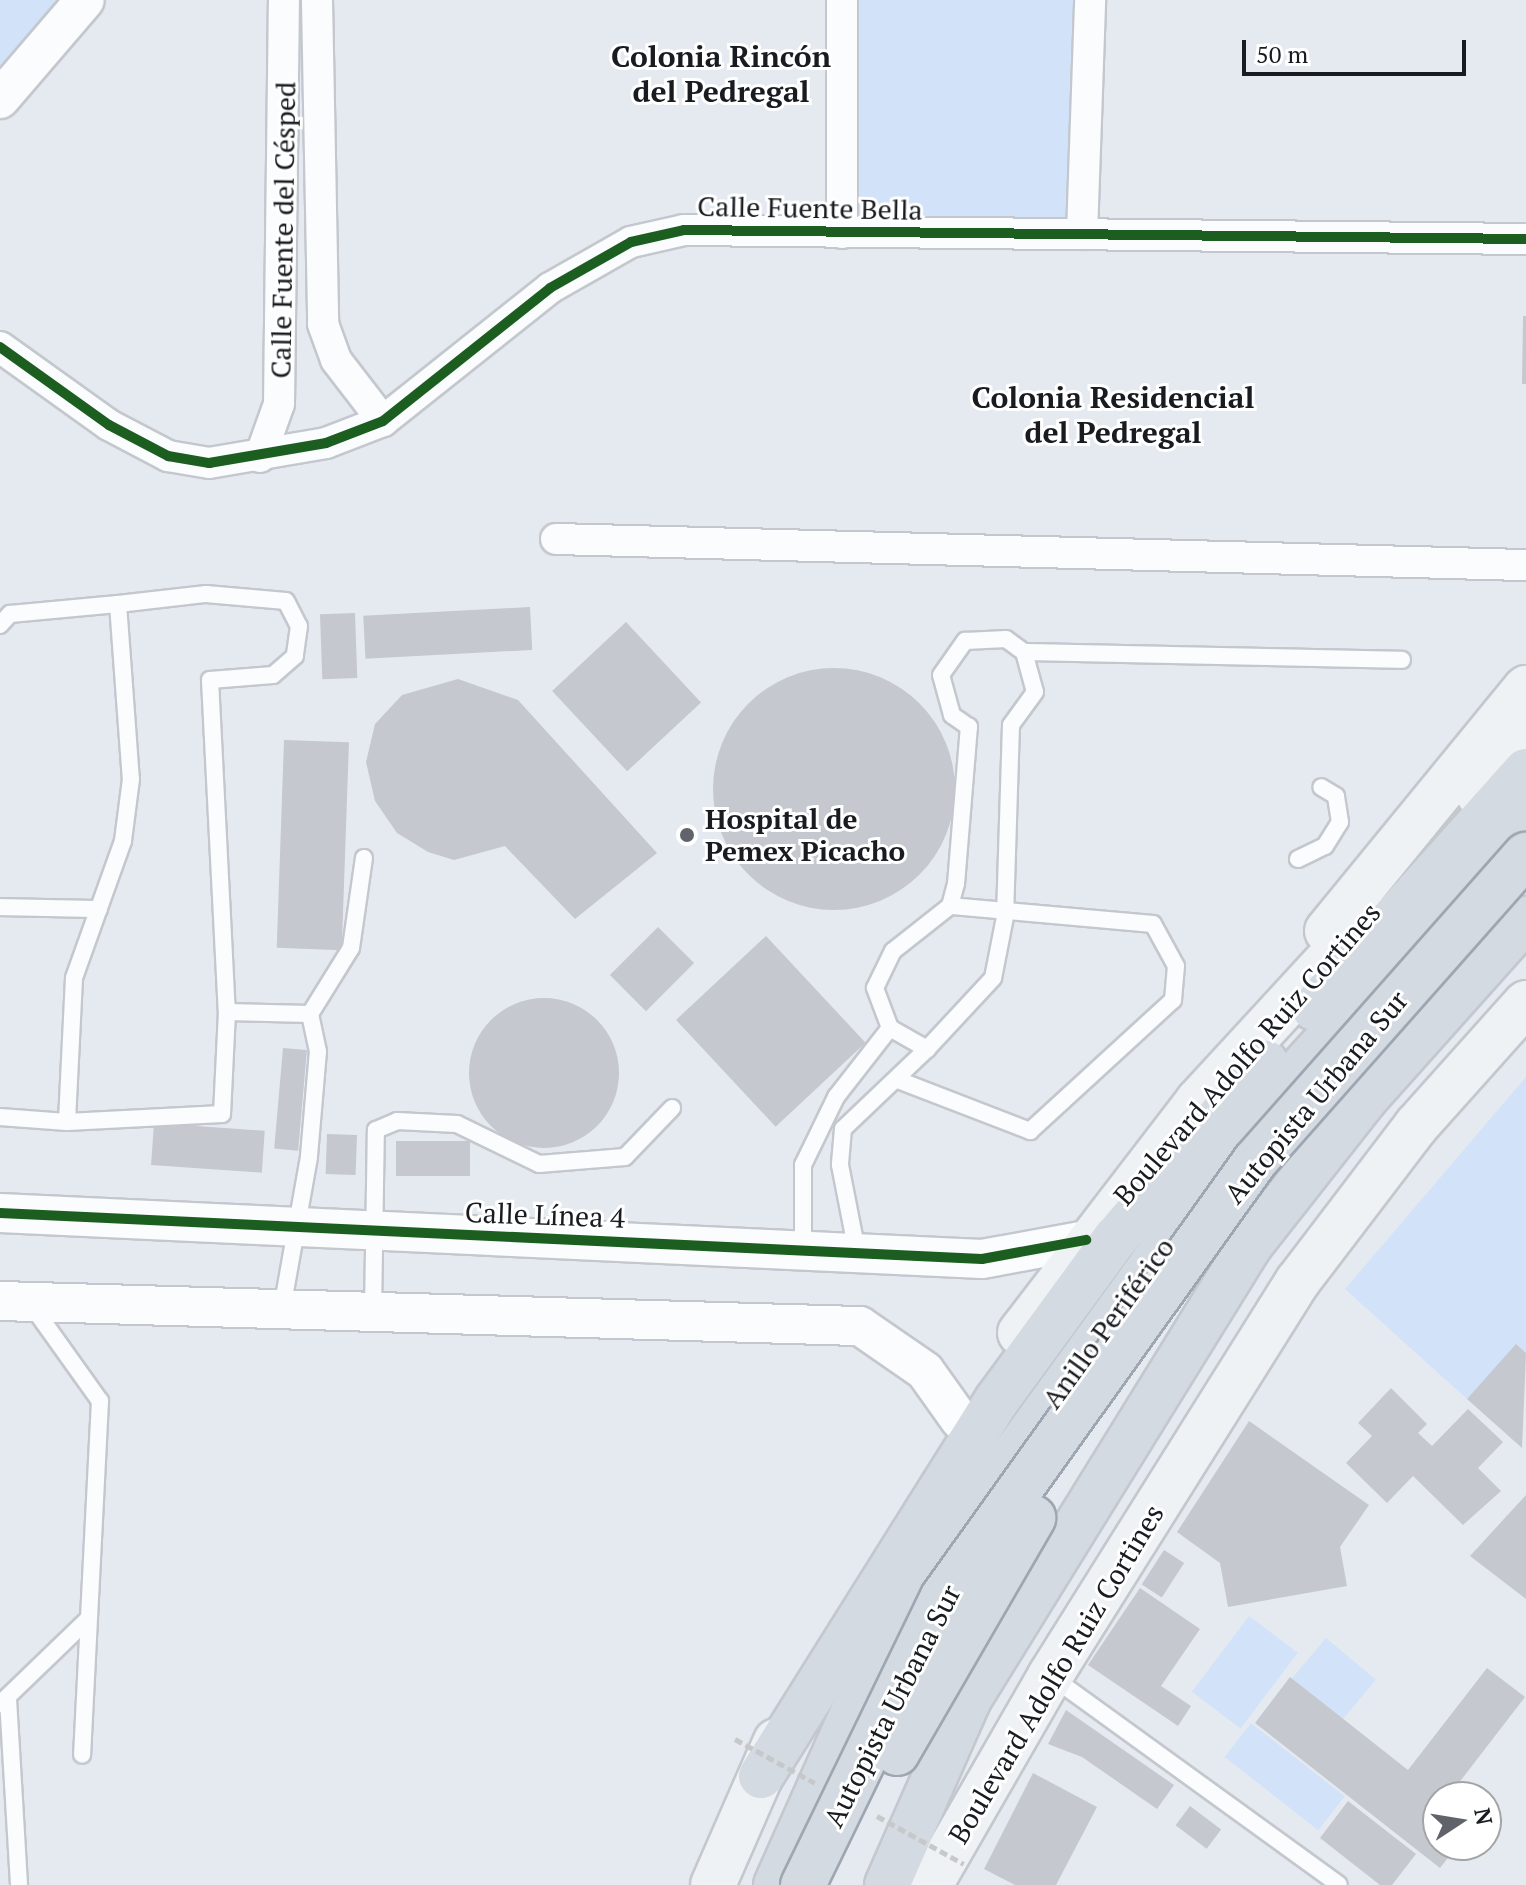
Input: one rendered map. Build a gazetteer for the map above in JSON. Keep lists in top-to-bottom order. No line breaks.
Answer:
{"streets":{"highway":["Autopista Urbana Sur","Anillo Periférico"],"main road":["Boulevard Adolfo Ruiz Cortines"],"street":["Calle Fuente Bella","Calle Fuente del Césped","Calle Línea 4"]},"crossings":[["Calle Fuente Bella","Calle Fuente del Césped"],["Boulevard Adolfo Ruiz Cortines","Calle Línea 4"]],"districts":["Colonia Rincón del Pedregal","Colonia Residencial del Pedregal"],"places":["Hospital de Pemex Picacho"],"scale_bar":"50 m","north":"right"}
